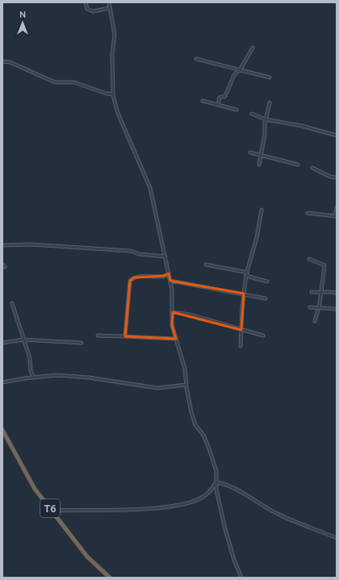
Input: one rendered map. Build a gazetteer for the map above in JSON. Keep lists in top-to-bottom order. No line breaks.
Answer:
{"streets":{"highway":["T6"]},"north":"top"}
